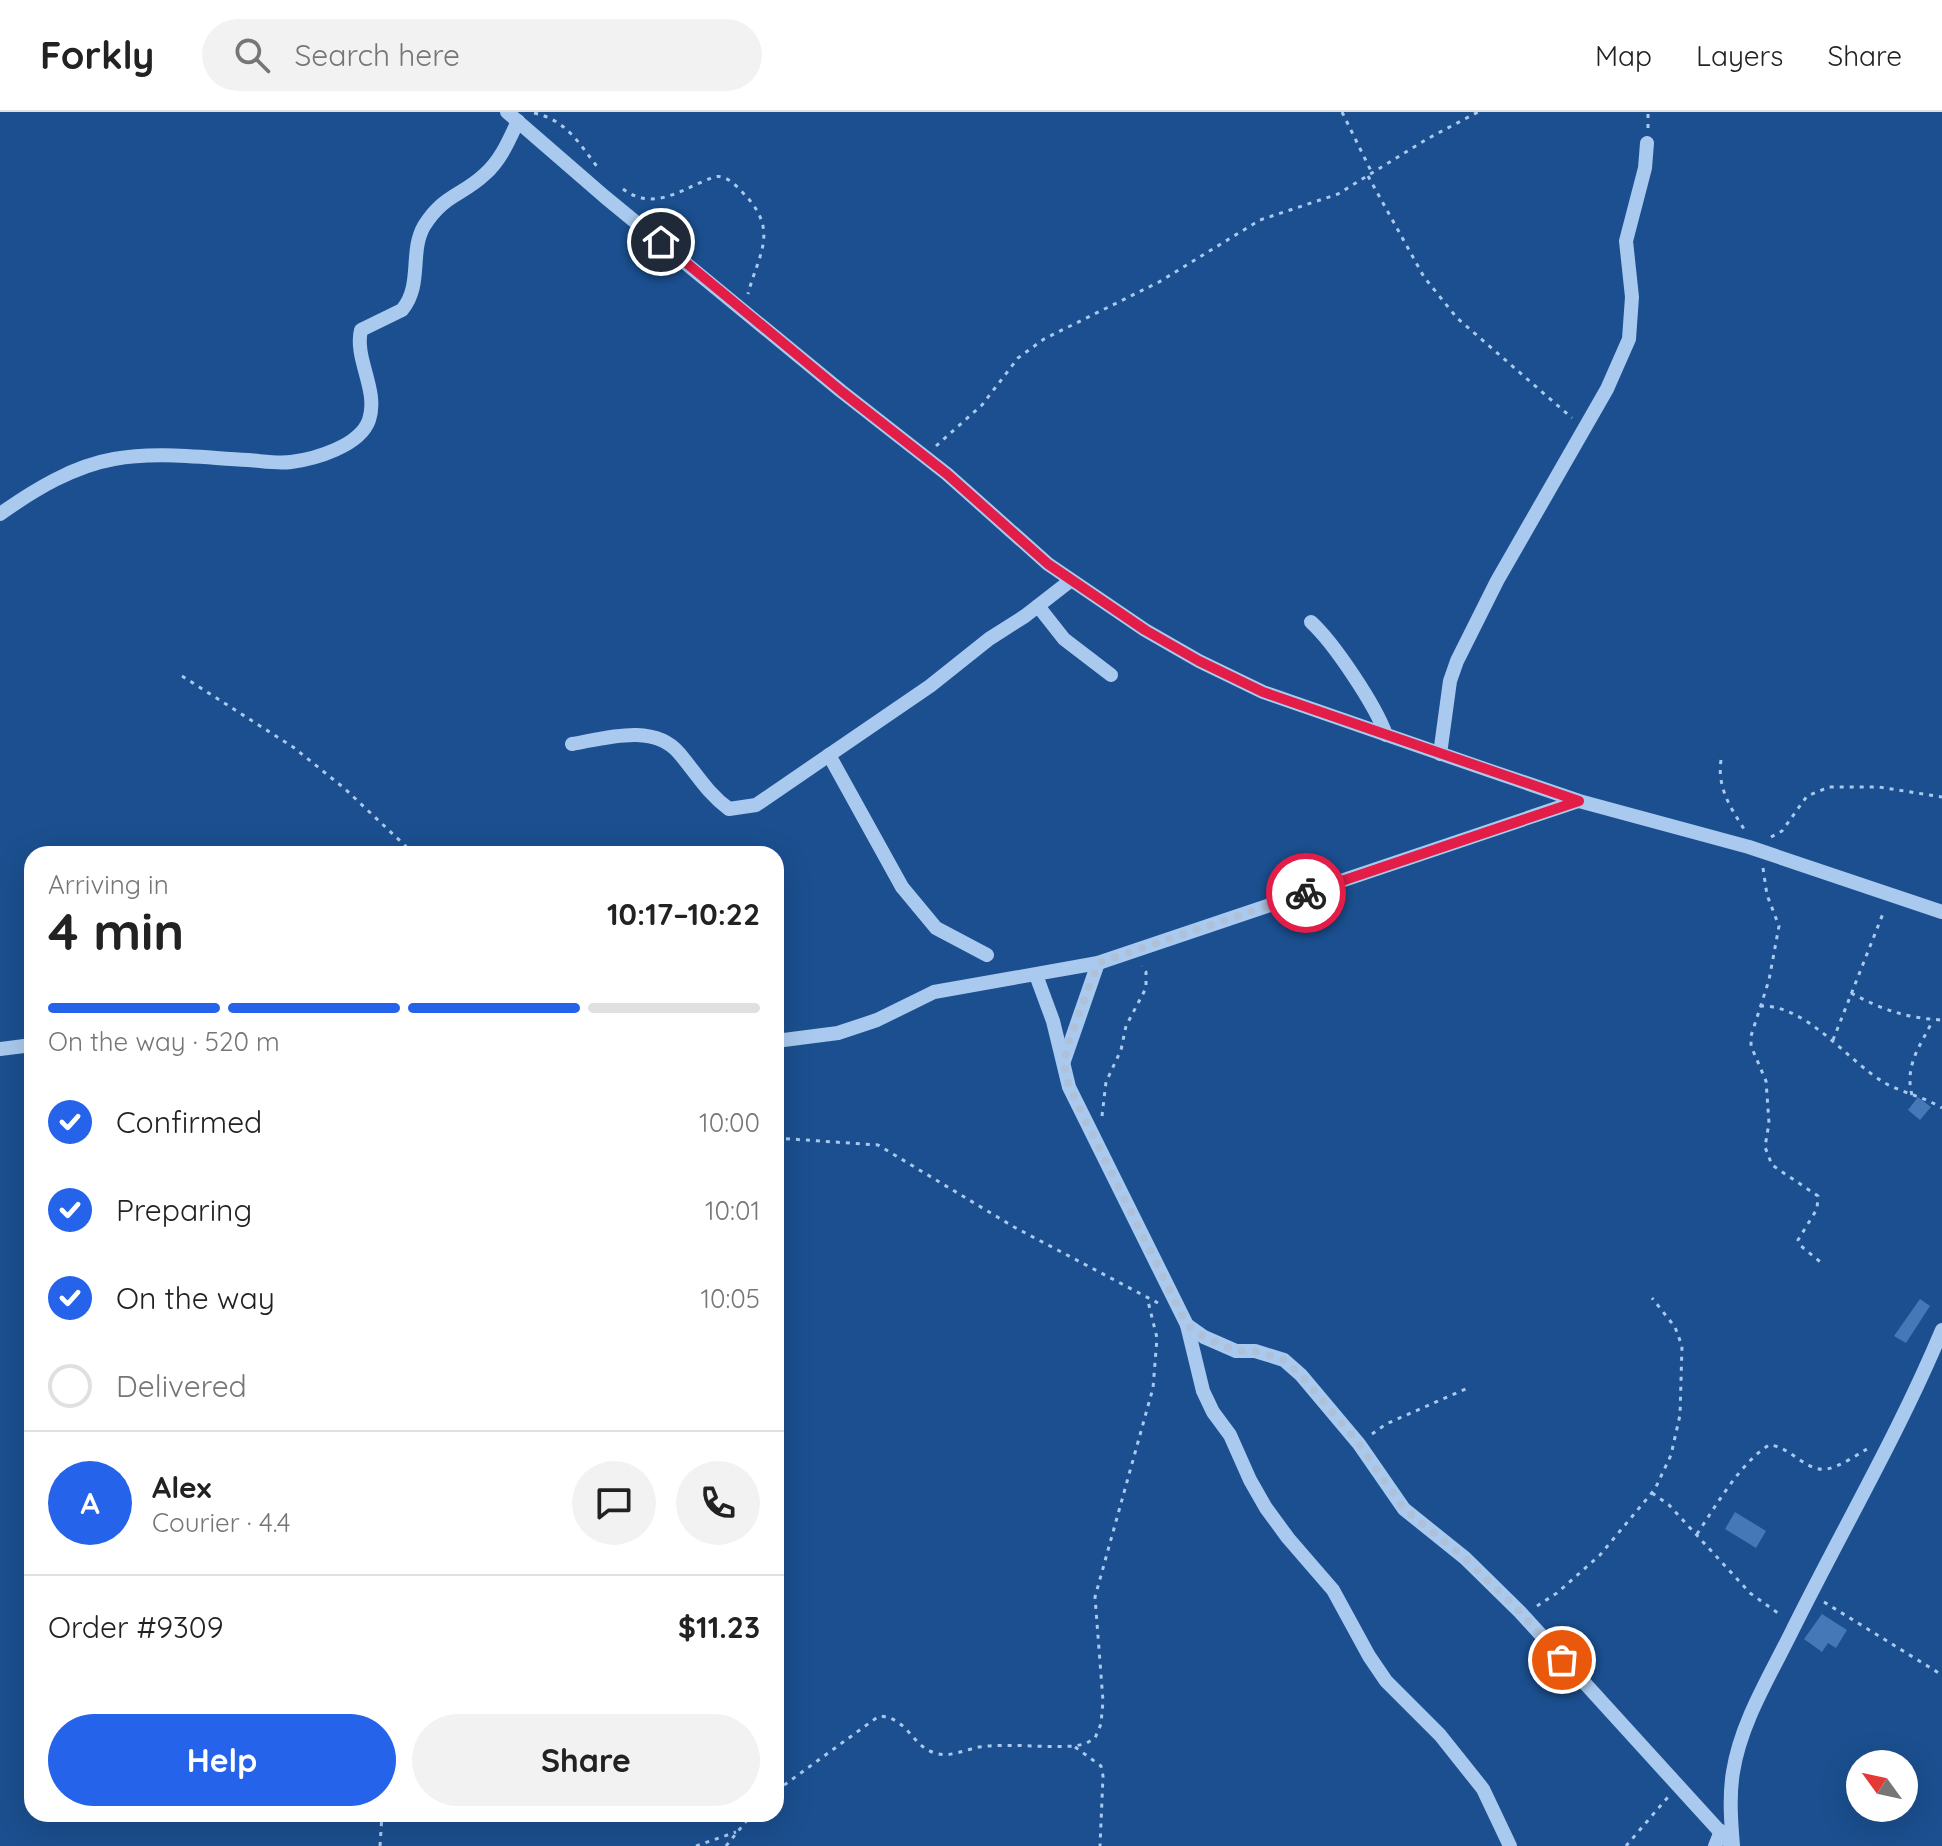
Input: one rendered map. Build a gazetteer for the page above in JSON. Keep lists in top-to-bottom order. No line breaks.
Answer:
{"north":"top left","page":{"header":"Forkly","search":"Search here","nav":["Map","Layers","Share"],"heading":["4 min","Arriving in","10:17–10:22"],"panel":["Alex","Courier · 4.4","Order #9309","$11.23"],"bar":"On the way · 520 m","list":[["Confirmed","10:00"],["Preparing","10:01"],["On the way","10:05"],"Delivered"],"round":"A","buttons":["Help","Share"]}}
